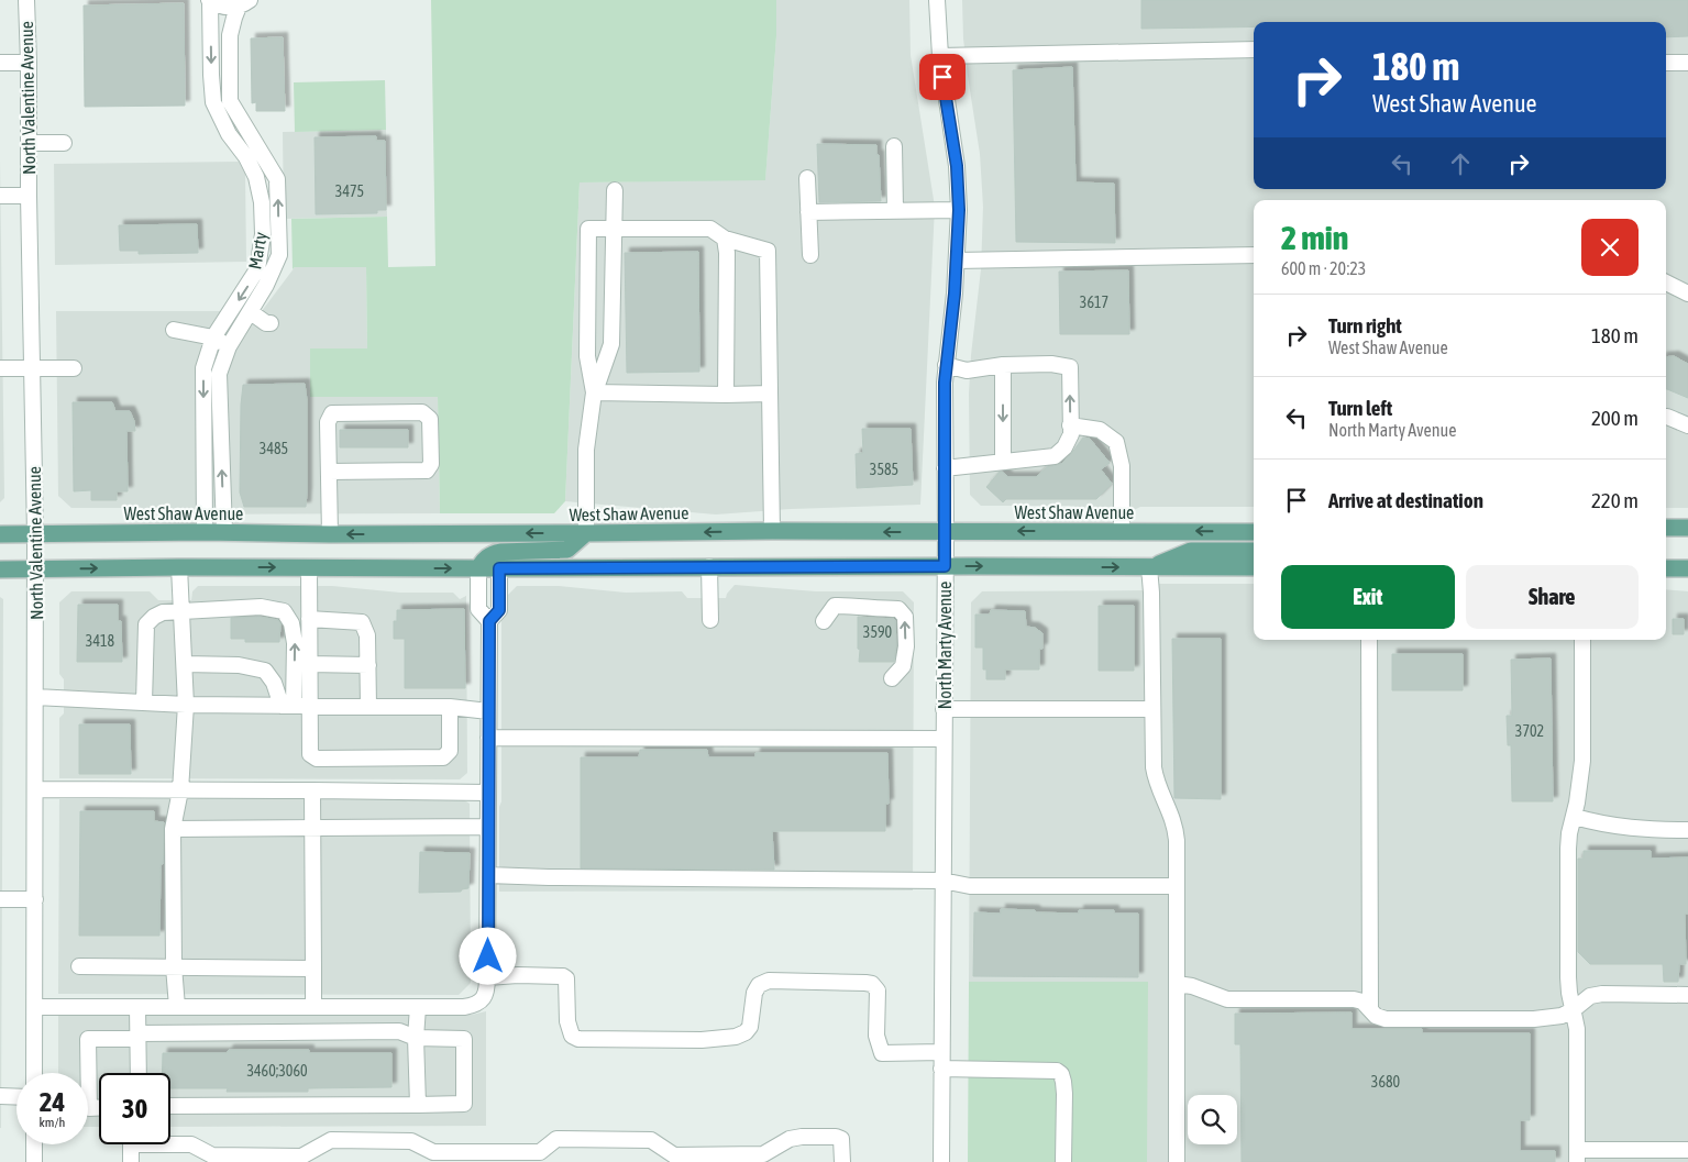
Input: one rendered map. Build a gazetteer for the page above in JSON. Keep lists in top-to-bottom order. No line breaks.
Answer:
{"streets":{"main road":["West Shaw Avenue"],"street":["North Valentine Avenue","Marty","North Marty Avenue"]},"crossings":[["North Valentine Avenue","West Shaw Avenue"],["Marty","West Shaw Avenue"],["West Shaw Avenue","North Marty Avenue"]],"house_numbers":["3475","3617","3485","3585","3590","3418","3702","3460;3060","3680"],"page":{"turn":["180 m","West Shaw Avenue"],"heading":["2 min","600 m · 20:23"],"list":[{"name":"Turn right","note":"West Shaw Avenue","value":"180 m"},{"name":"Turn left","note":"North Marty Avenue","value":"200 m"},{"name":"Arrive at destination","value":"220 m"}],"buttons":["Exit","Share"],"speed":"24 km/h","limit":"30"}}
